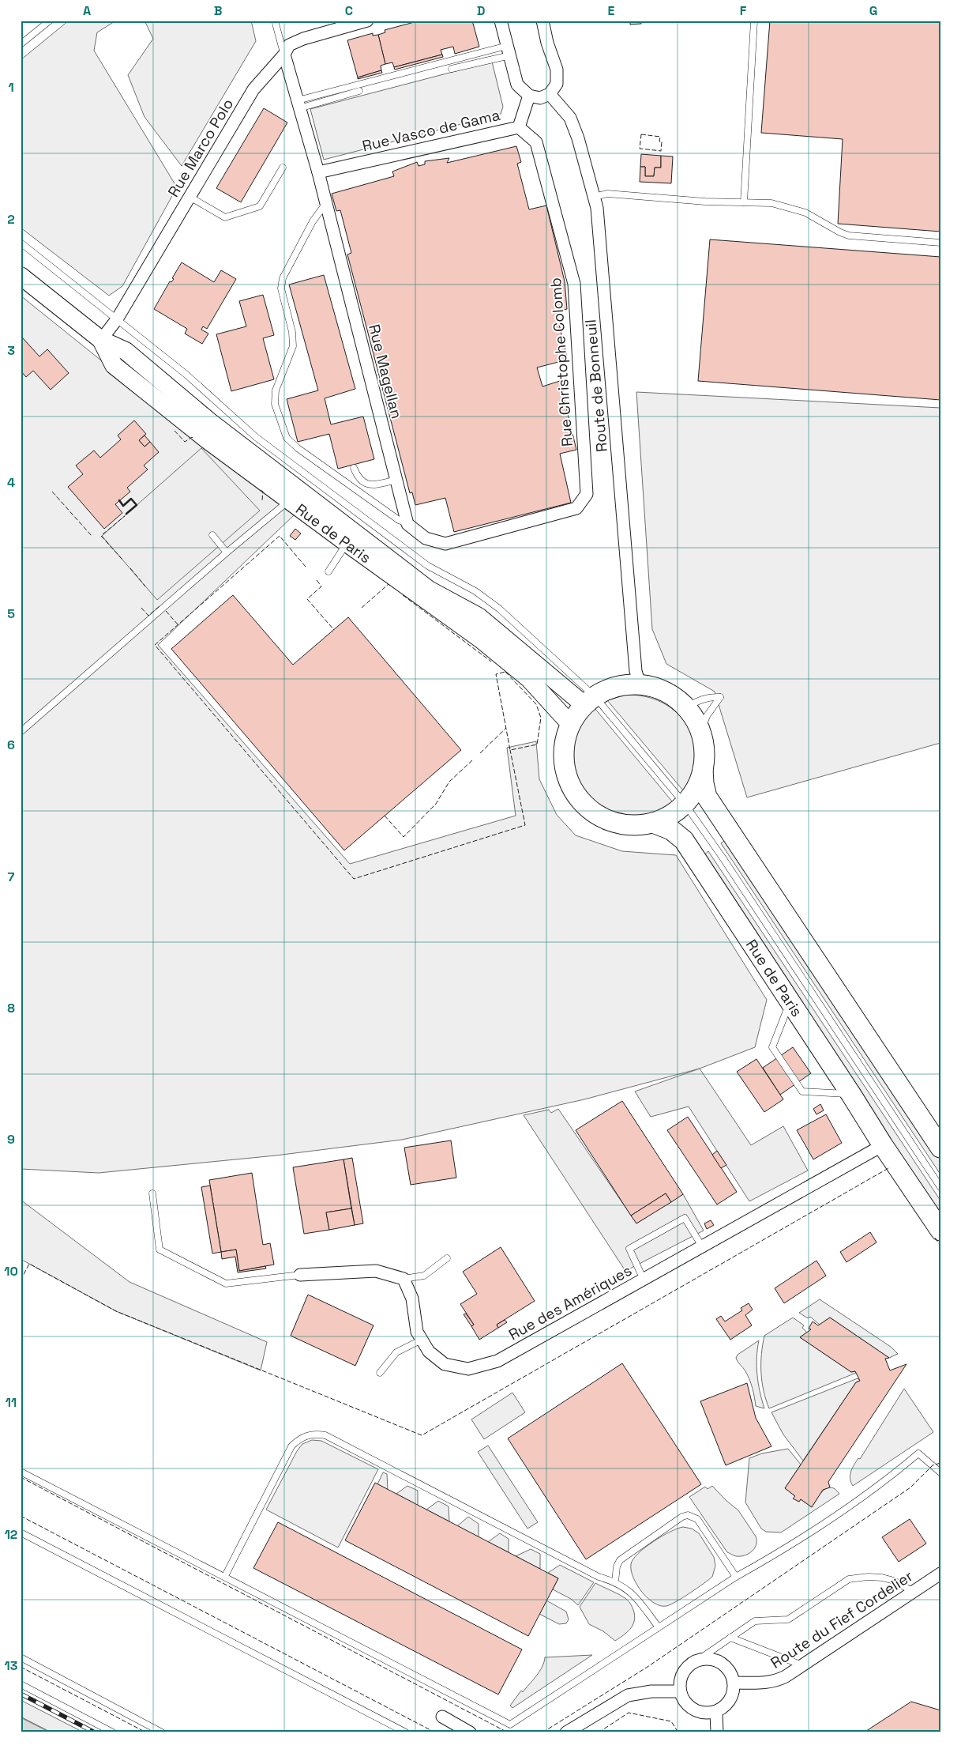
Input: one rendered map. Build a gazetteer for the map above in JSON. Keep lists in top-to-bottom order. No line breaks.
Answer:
{"streets":{"main road":["Rue de Paris"],"street":["Rue Vasco de Gama","Rue Marco Polo","Rue Christophe Colomb","Rue Magellan","Route de Bonneuil","Rue des Amériques","Route du Fief Cordelier"]},"crossings":[["Rue Vasco de Gama","Rue Christophe Colomb"],["Rue Vasco de Gama","Rue Magellan"],["Rue Marco Polo","Rue Magellan"],["Rue Marco Polo","Rue de Paris"],["Rue Christophe Colomb","Rue Magellan"],["Rue de Paris","Rue des Amériques"]],"grid":{"columns":["A","B","C","D","E","F","G"],"rows":["1","2","3","4","5","6","7","8","9","10","11","12","13"]}}
